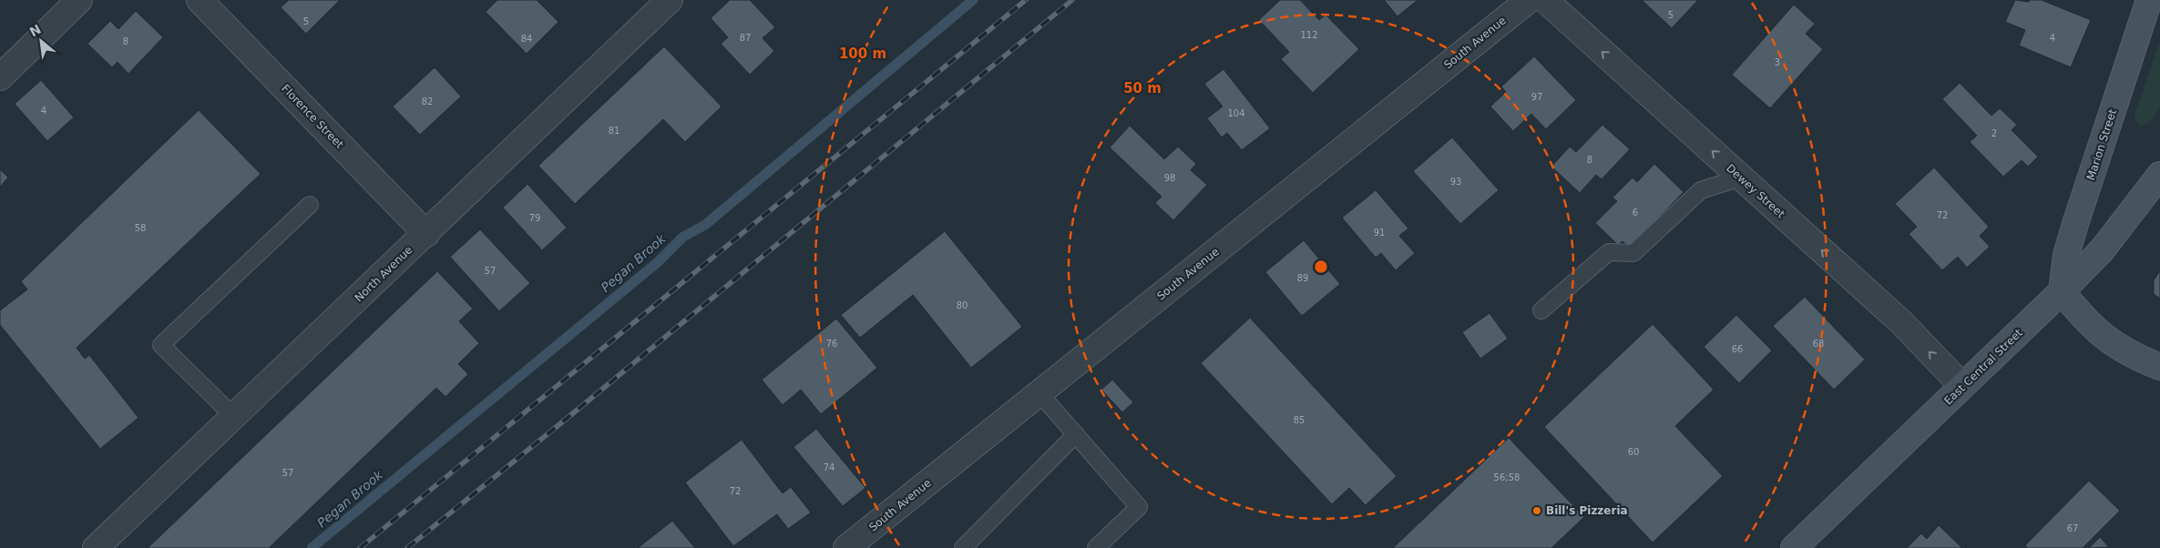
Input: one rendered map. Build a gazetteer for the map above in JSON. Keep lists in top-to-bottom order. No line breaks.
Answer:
{"streets":{"main road":["Marion Street","East Central Street"],"street":["South Avenue","Florence Street","Dewey Street","North Avenue"]},"crossings":[["Florence Street","North Avenue"],["Marion Street","East Central Street"],["Dewey Street","East Central Street"]],"one_way":["Dewey Street"],"water":["Pegan Brook"],"places":["Bill's Pizzeria"],"house_numbers":["5","5","112","87","4","84","8","3","97","82","4","104","81","2","8","98","93","6","72","79","58","91","57","89","80","76","68","66","85","60","74","57","56;58","72","67"],"north":"top left","rings":["100 m","50 m"]}
